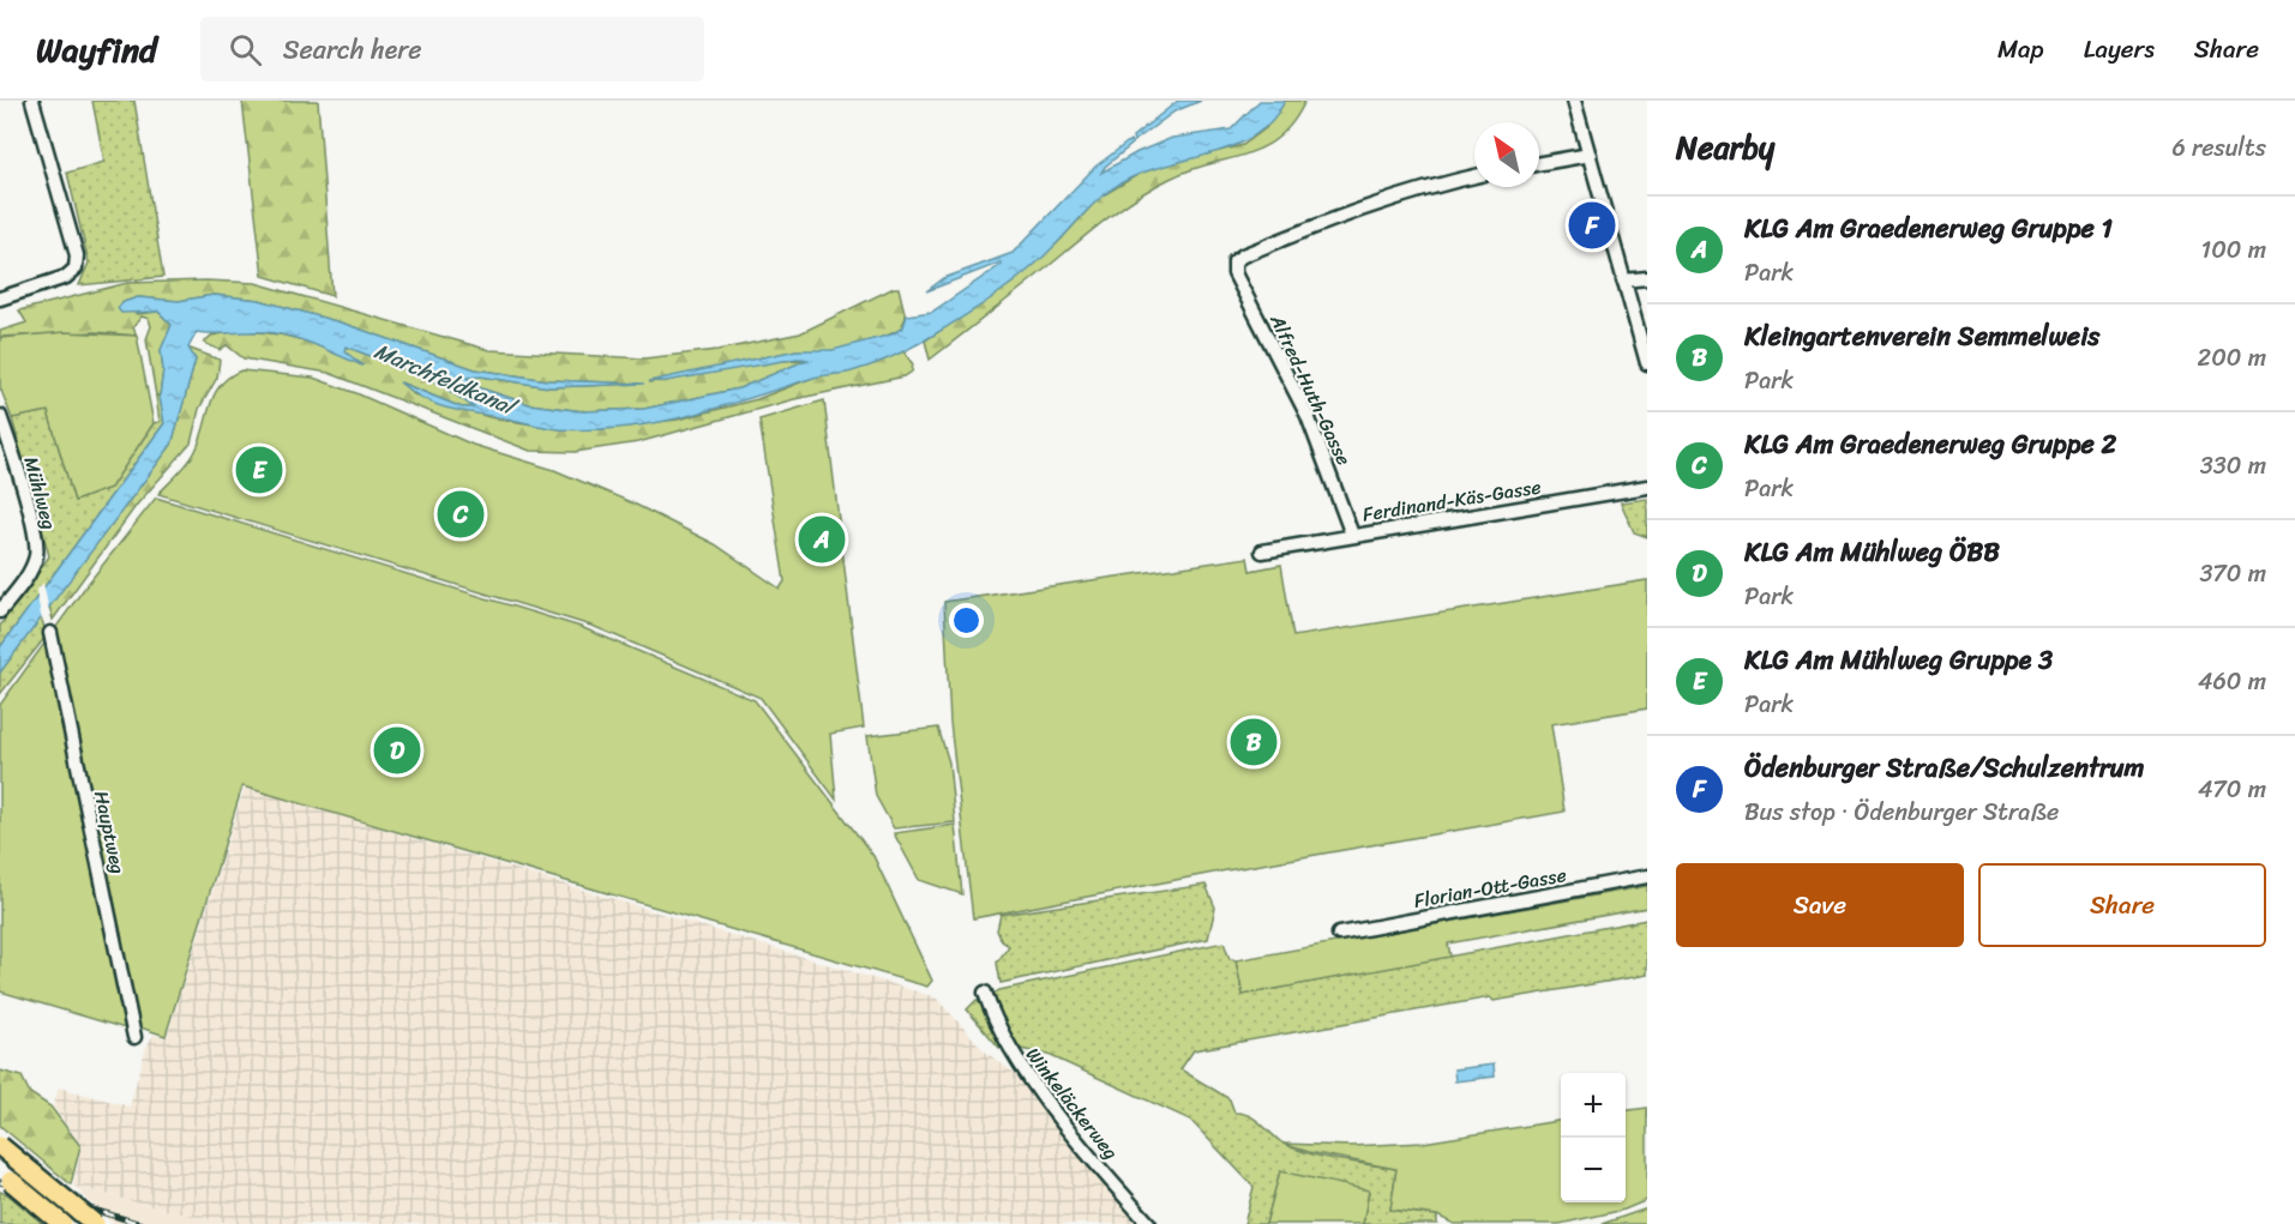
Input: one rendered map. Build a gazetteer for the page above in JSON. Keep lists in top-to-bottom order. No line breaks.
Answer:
{"streets":{"street":["Alfred-Huth-Gasse","Mühlweg","Ferdinand-Käs-Gasse","Hauptweg","Florian-Ott-Gasse","Winkeläckerweg"]},"crossings":[["Alfred-Huth-Gasse","Ferdinand-Käs-Gasse"]],"water":["Marchfeldkanal"],"north":"top left","page":{"header":"Wayfind","search":"Search here","nav":["Map","Layers","Share"],"heading":["Nearby","6 results"],"list":[{"mark":"A","name":"KLG Am Graedenerweg Gruppe 1","note":"Park","value":"100 m"},{"mark":"B","name":"Kleingartenverein Semmelweis","note":"Park","value":"200 m"},{"mark":"C","name":"KLG Am Graedenerweg Gruppe 2","note":"Park","value":"330 m"},{"mark":"D","name":"KLG Am Mühlweg ÖBB","note":"Park","value":"370 m"},{"mark":"E","name":"KLG Am Mühlweg Gruppe 3","note":"Park","value":"460 m"},{"mark":"F","name":"Ödenburger Straße/Schulzentrum","note":"Bus stop · Ödenburger Straße","value":"470 m"}],"pins":["F","E","C","A","B","D"],"buttons":["Save","Share"],"map_buttons":["+","−"]}}
